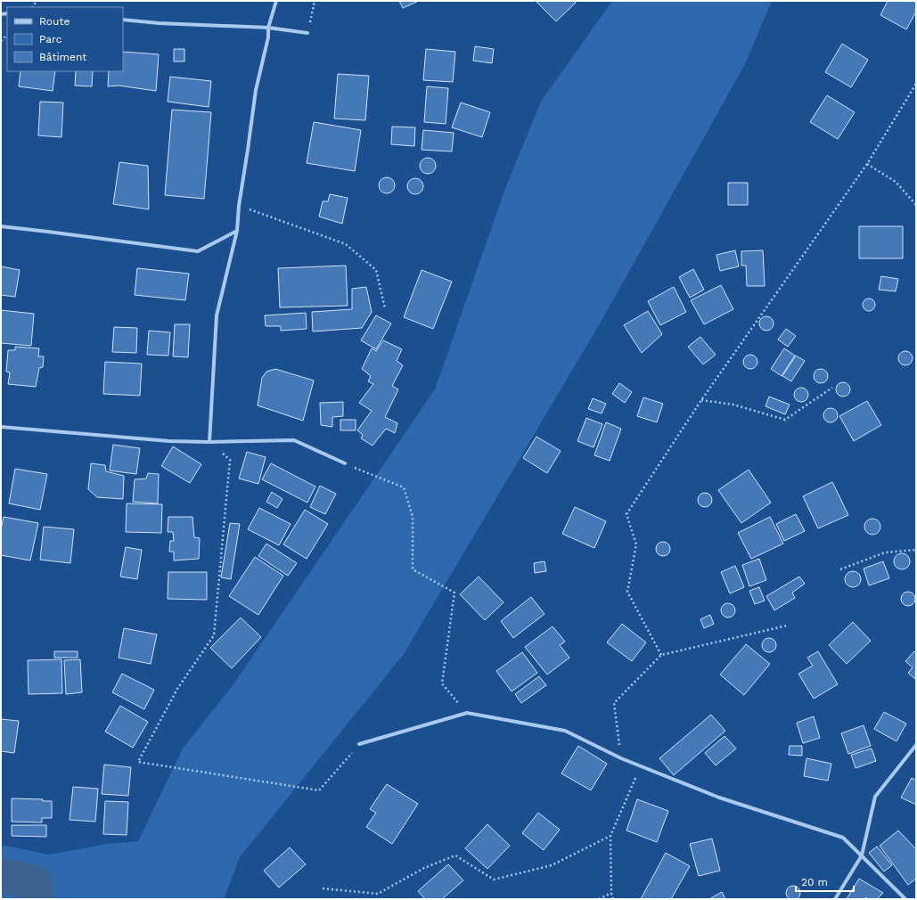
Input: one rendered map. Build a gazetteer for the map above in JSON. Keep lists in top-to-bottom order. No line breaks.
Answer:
{"legend":["Route","Parc","Bâtiment"],"scale_bar":"20 m"}
